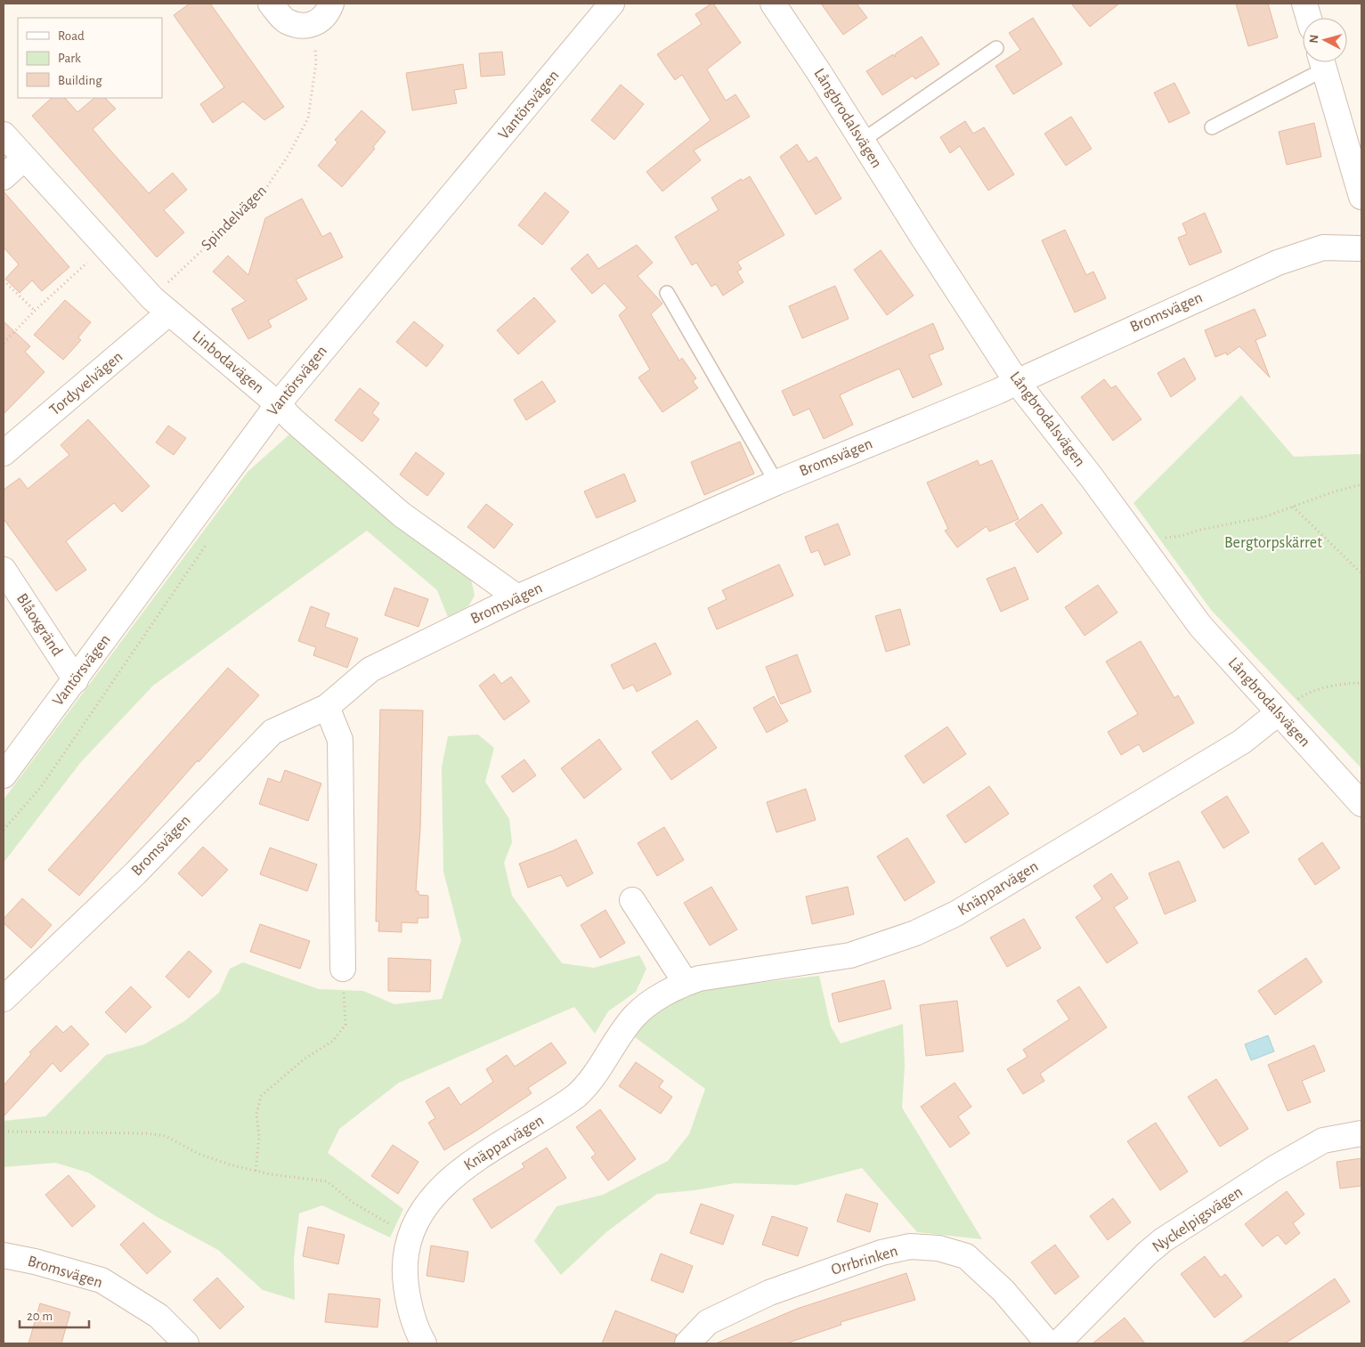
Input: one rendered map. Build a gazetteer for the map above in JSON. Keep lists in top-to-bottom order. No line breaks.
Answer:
{"streets":{"street":["Vantörsvägen","Långbrodalsvägen","Bromsvägen","Linbodavägen","Tordyvelvägen","Blåoxgränd","Knäpparvägen","Nyckelpigsvägen","Orrbrinken"],"path":["Spindelvägen"]},"crossings":[["Vantörsvägen","Linbodavägen"],["Vantörsvägen","Blåoxgränd"],["Långbrodalsvägen","Bromsvägen"],["Långbrodalsvägen","Knäpparvägen"],["Spindelvägen","Linbodavägen"],["Spindelvägen","Tordyvelvägen"],["Bromsvägen","Linbodavägen"],["Linbodavägen","Tordyvelvägen"]],"parks":["Bergtorpskärret"],"legend":["Road","Park","Building"],"scale_bar":"20 m","north":"left"}
